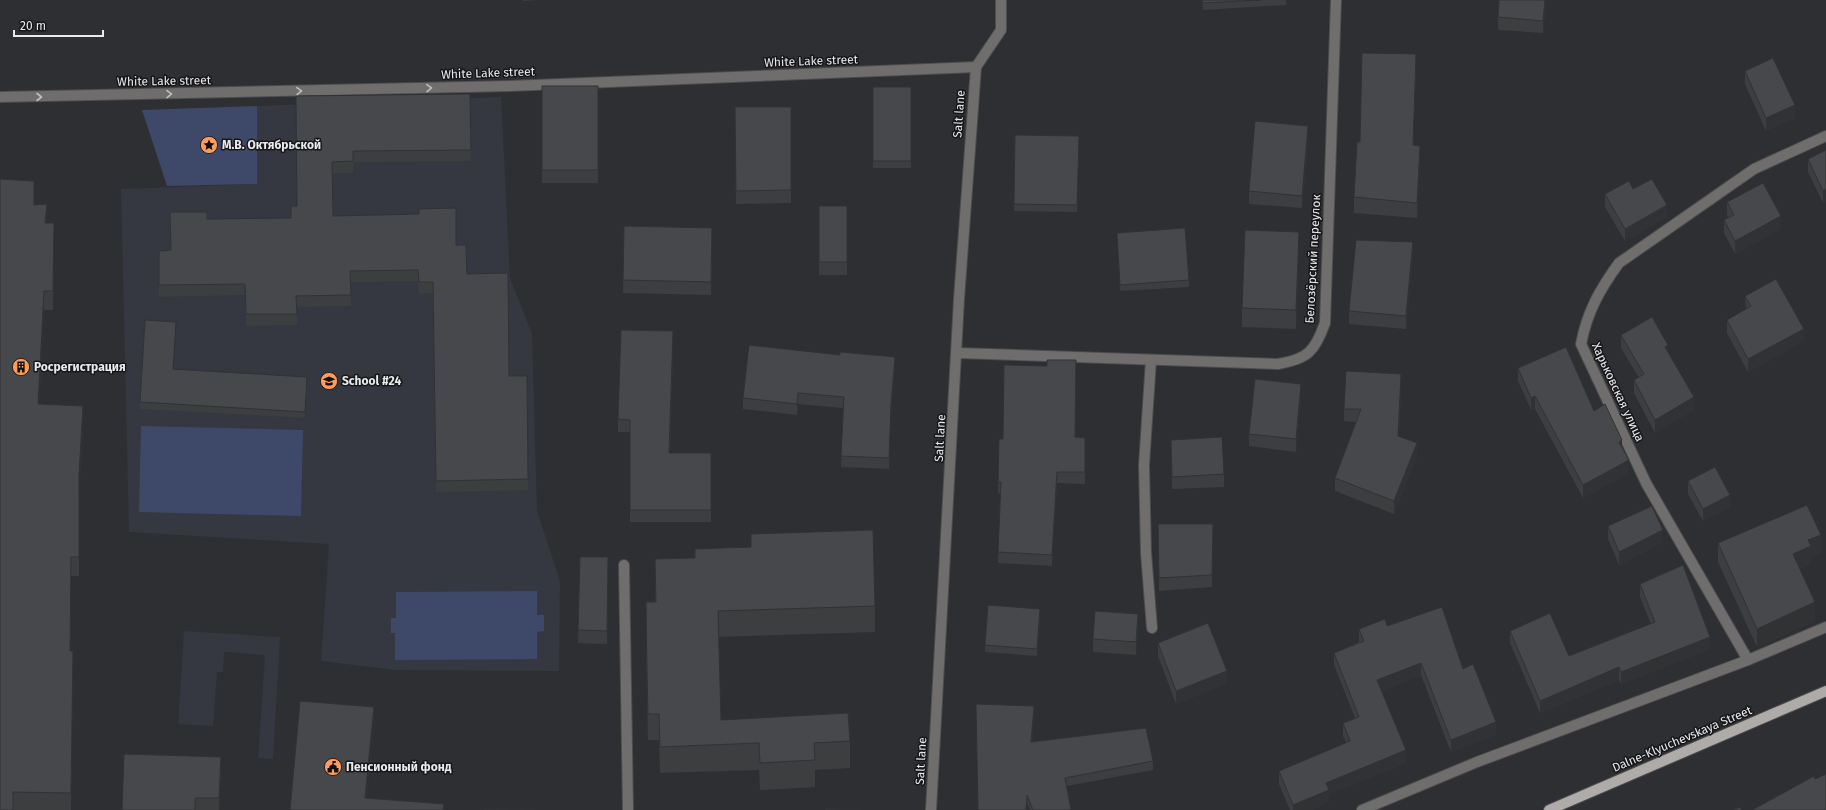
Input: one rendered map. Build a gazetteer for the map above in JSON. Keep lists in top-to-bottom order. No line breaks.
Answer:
{"streets":{"main road":["Dalne-Klyuchevskaya Street"],"street":["White Lake street","Salt lane","Белозёрский переулок","Харьковская улица"]},"crossings":[["White Lake street","Salt lane"],["Salt lane","Белозёрский переулок"]],"one_way":["White Lake street"],"places":{"place":["М.В. Октябрьской"],"building":["Росрегистрация"],"school or university":["School #24"],"public building":["Пенсионный фонд"]},"scale_bar":"20 m"}
